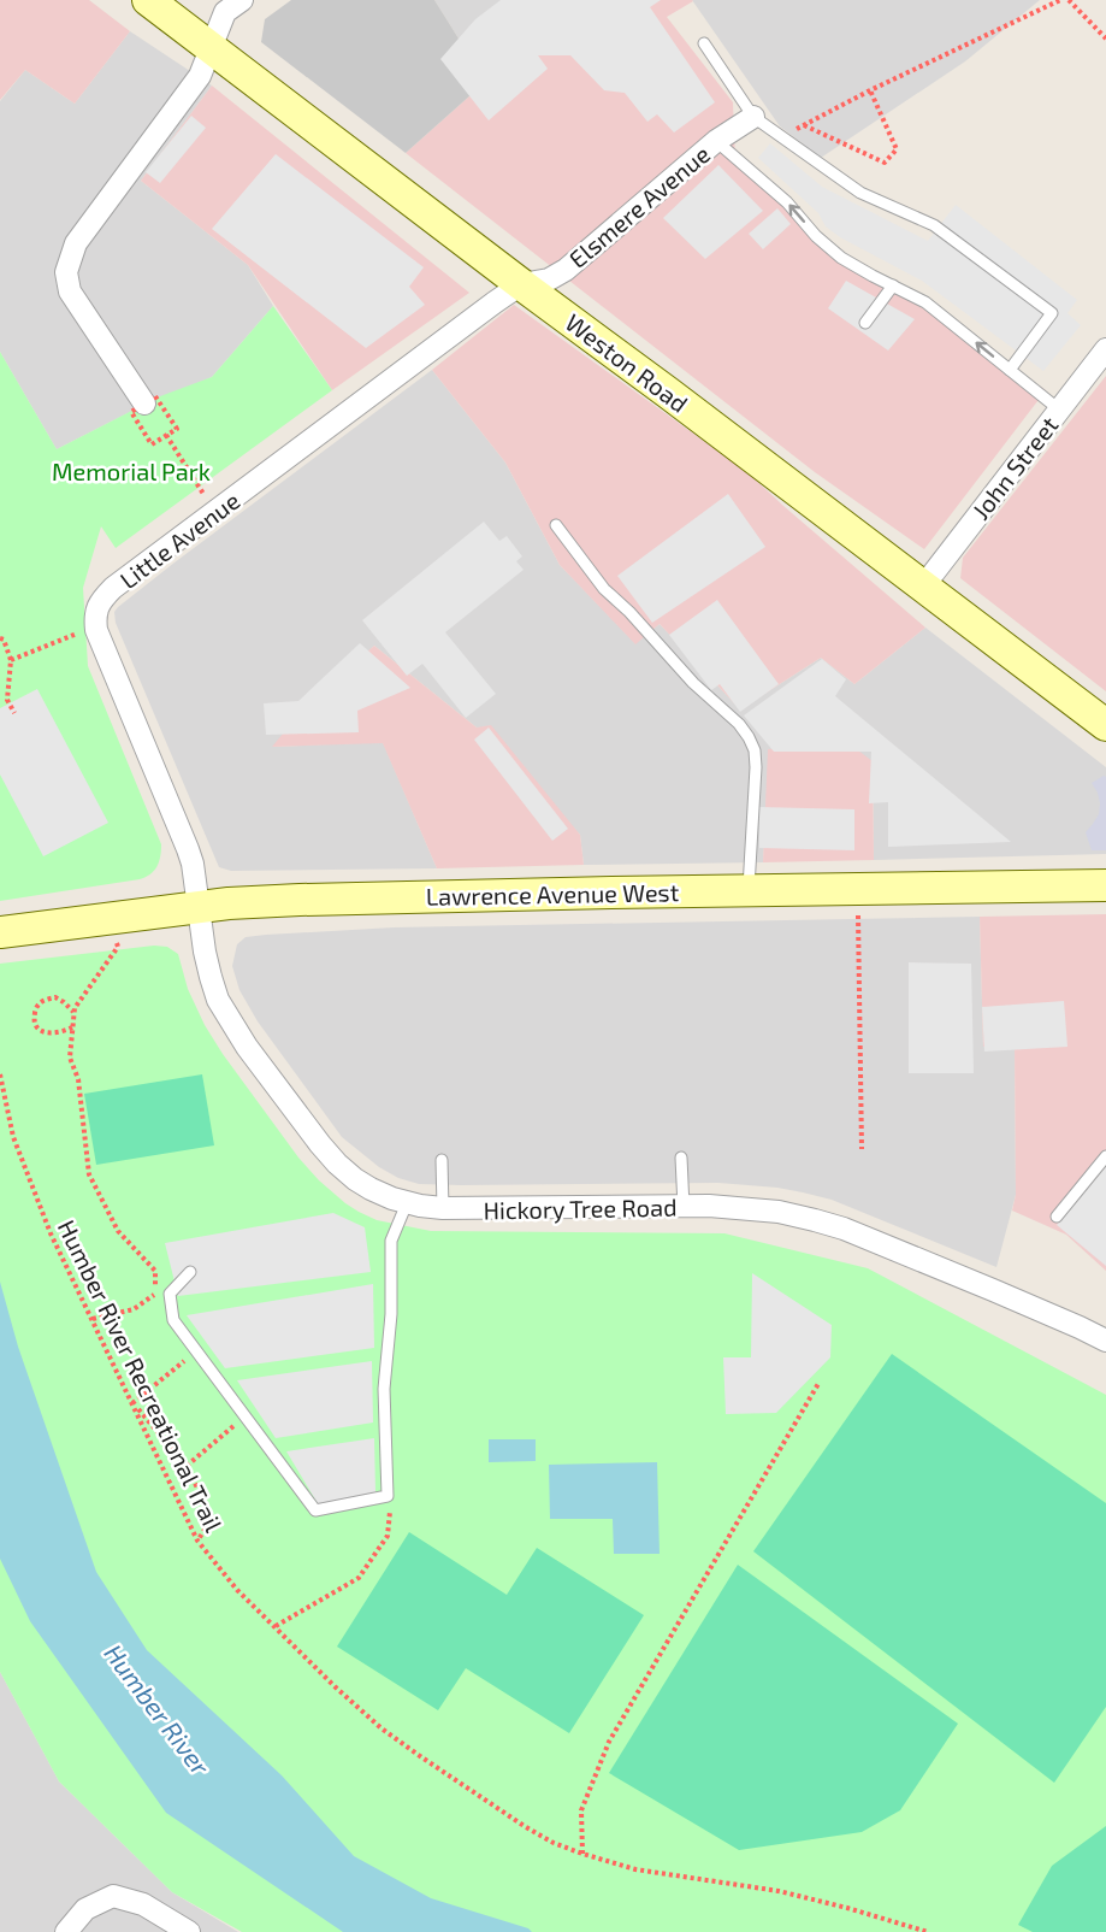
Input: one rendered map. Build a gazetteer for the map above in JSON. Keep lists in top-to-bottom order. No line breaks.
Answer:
{"streets":{"main road":["Weston Road","Lawrence Avenue West"],"street":["Elsmere Avenue","John Street","Little Avenue","Hickory Tree Road"],"path":["Humber River Recreational Trail"]},"crossings":[["Elsmere Avenue","Weston Road"],["Elsmere Avenue","Little Avenue"],["Weston Road","John Street"],["Weston Road","Little Avenue"],["Little Avenue","Lawrence Avenue West"],["Little Avenue","Hickory Tree Road"],["Lawrence Avenue West","Hickory Tree Road"]],"water":["Humber River"],"parks":["Memorial Park"]}
